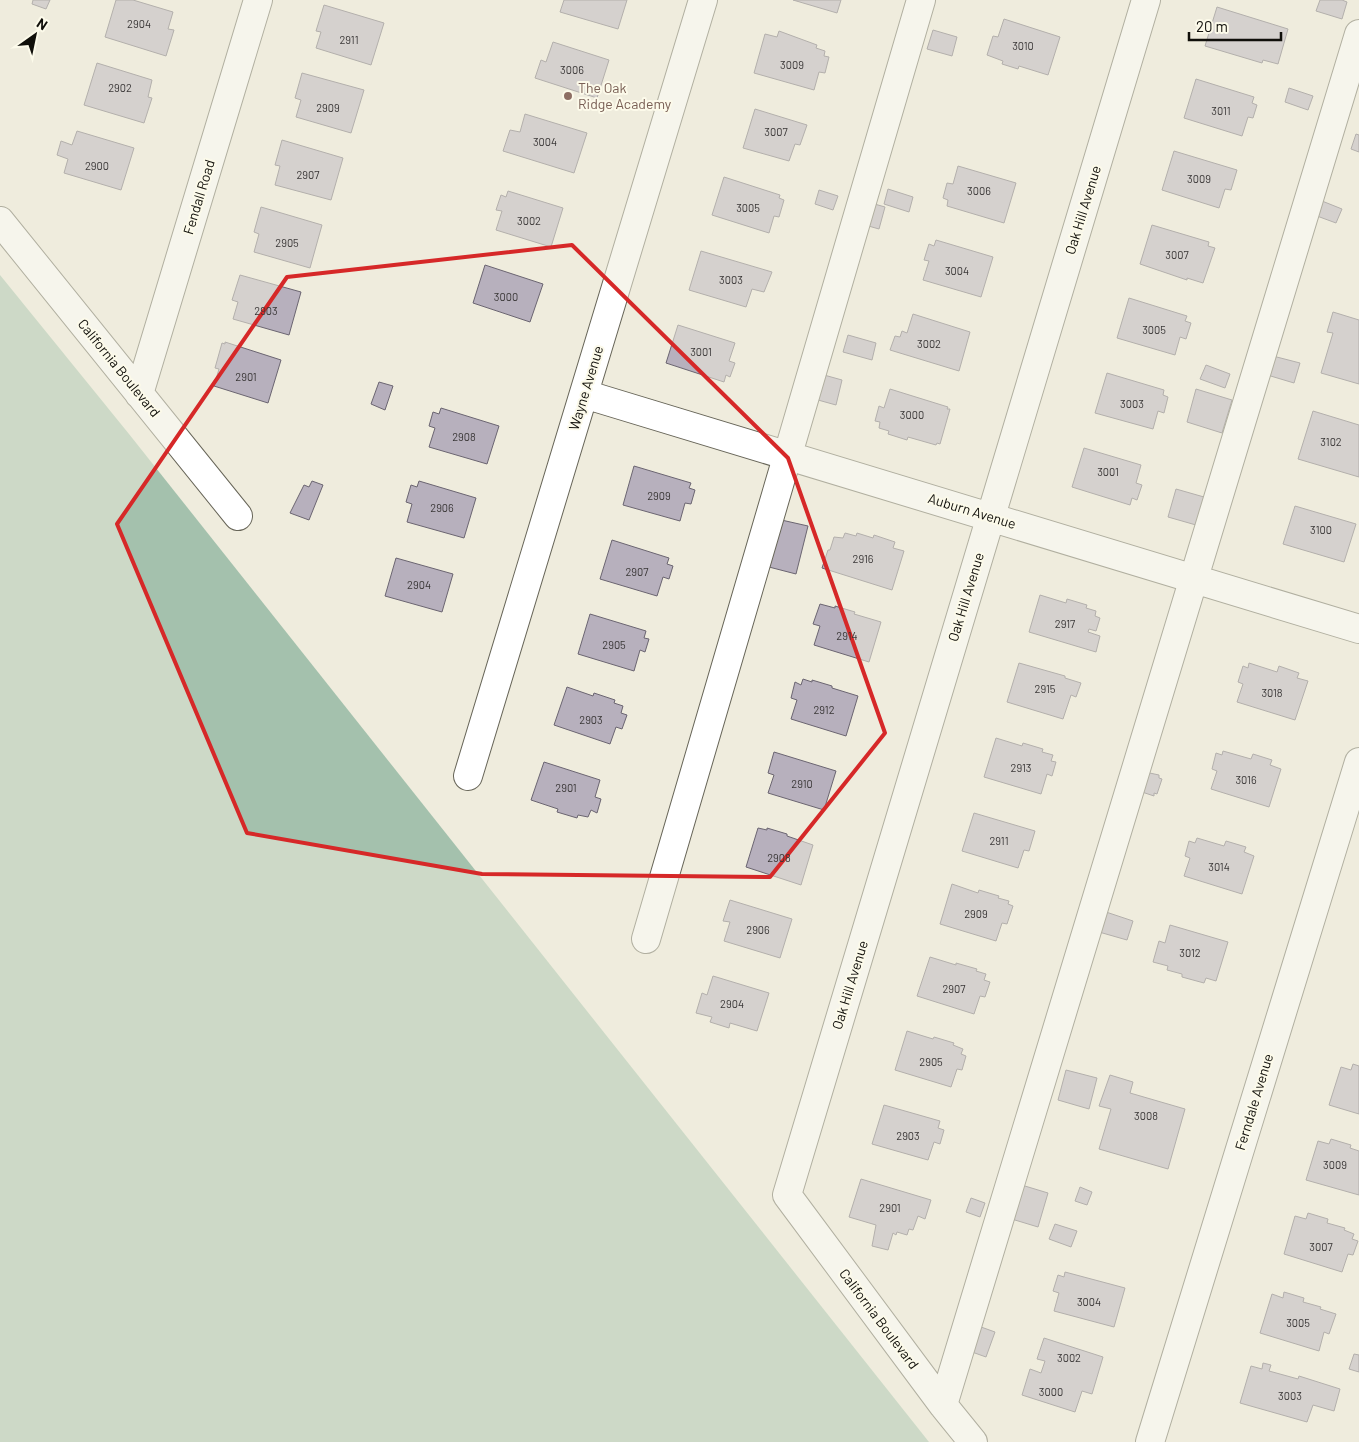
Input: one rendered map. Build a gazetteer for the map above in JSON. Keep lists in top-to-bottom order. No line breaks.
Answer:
{"streets":{"street":["Fendall Road","Oak Hill Avenue","California Boulevard","Wayne Avenue","Auburn Avenue","Ferndale Avenue"]},"crossings":[["Fendall Road","California Boulevard"],["Oak Hill Avenue","California Boulevard"],["Oak Hill Avenue","Auburn Avenue"],["Wayne Avenue","Auburn Avenue"]],"places":["The Oak Ridge Academy"],"house_numbers":["2904","2911","3010","3009","3006","2902","2909","3011","3007","3004","2900","2907","3009","3006","3005","3002","2905","3007","3004","3003","3000","2903","3005","3002","3001","2901","3003","3000","2908","3102","3001","2909","2906","3100","2916","2907","2904","2917","2914","2905","2915","3018","2912","2903","2913","3016","2910","2901","2911","2908","3014","2909","2906","3012","2907","2904","2905","3008","2903","3009","2901","3007","3004","3005","3002","3000","3003"],"scale_bar":"20 m","north":"top right"}
